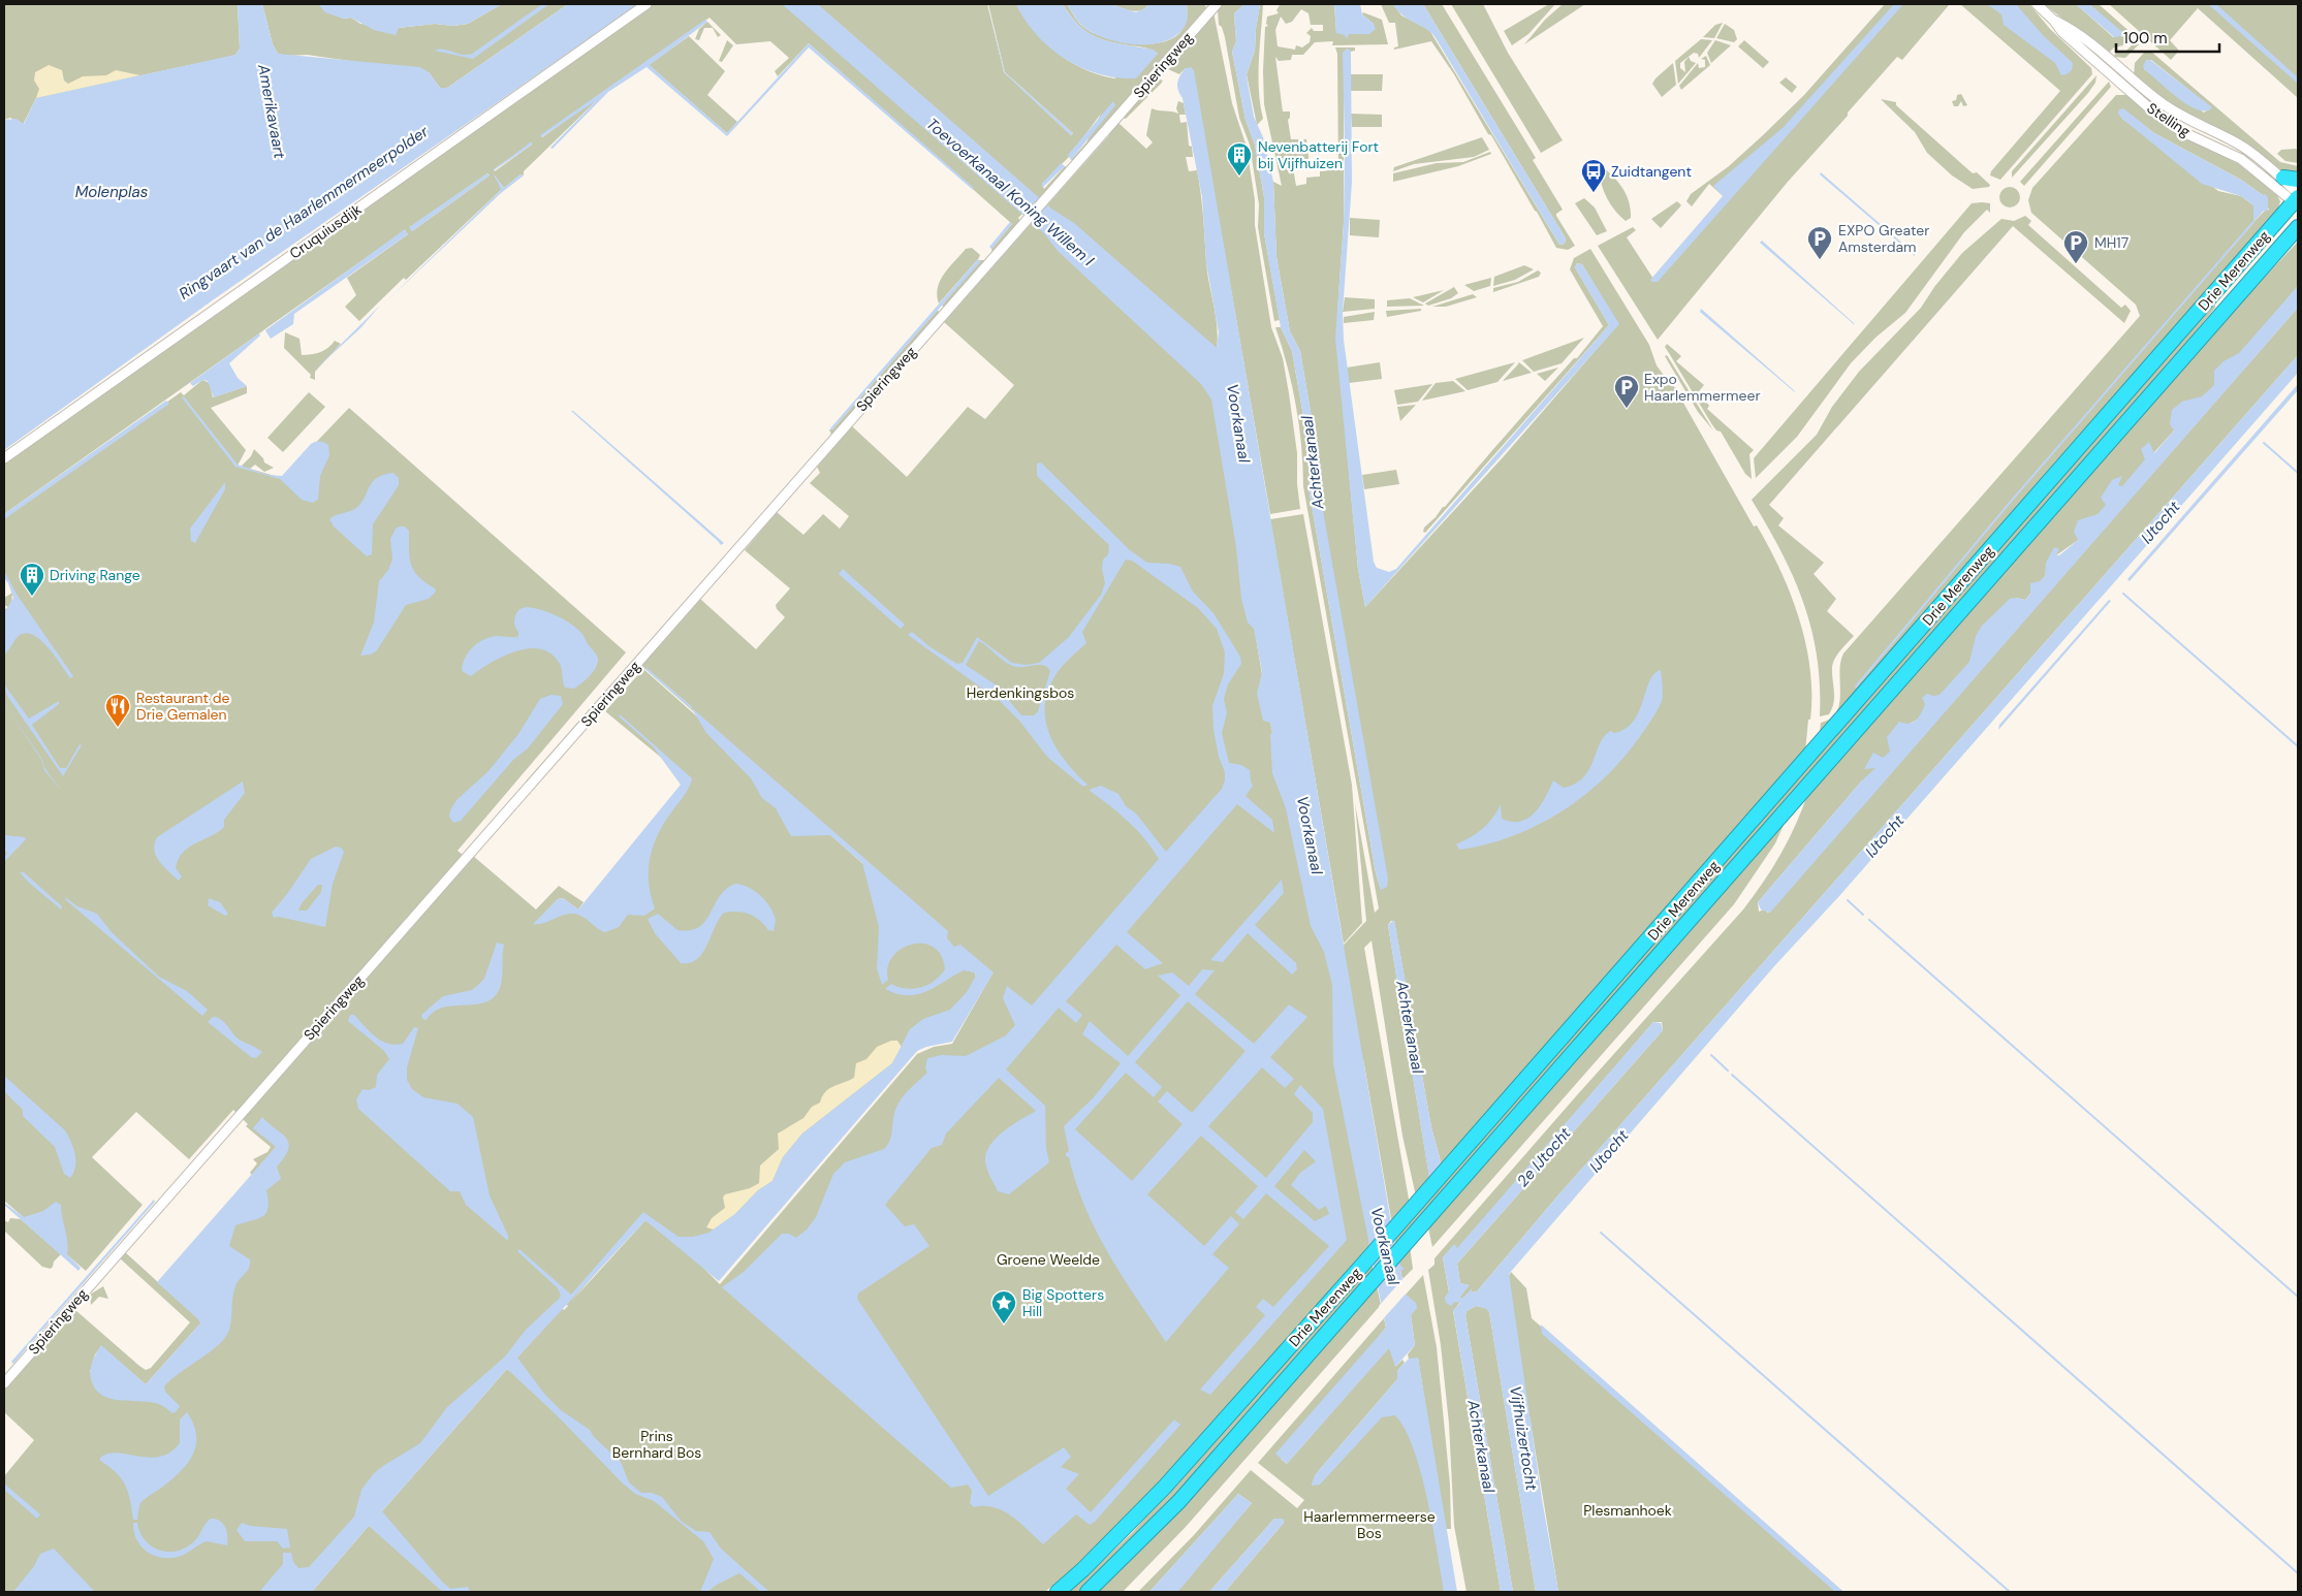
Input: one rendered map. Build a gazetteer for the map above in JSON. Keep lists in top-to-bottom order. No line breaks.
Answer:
{"streets":{"highway":["Drie Merenweg"],"street":["Spieringweg","Stelling","Cruquiusdijk"]},"crossings":[["Stelling","Drie Merenweg"]],"water":["Amerikavaart","Molenplas","Toevoerkanaal Koning Willem I","Ringvaart van de Haarlemmermeerpolder","Voorkanaal","Achterkanaal","IJtocht","2e IJtocht","Vijfhuizertocht"],"parks":["Herdenkingsbos","Groene Weelde","Prins Bernhard Bos","Plesmanhoek","Haarlemmermeerse Bos"],"places":{"building":["Nevenbatterij Fort bij Vijfhuizen","Driving Range"],"bus stop":["Zuidtangent"],"parking":["EXPO Greater Amsterdam","MH17","Expo Haarlemmermeer"],"restaurant":["Restaurant de Drie Gemalen"],"place":["Big Spotters Hill"]},"scale_bar":"100 m"}
